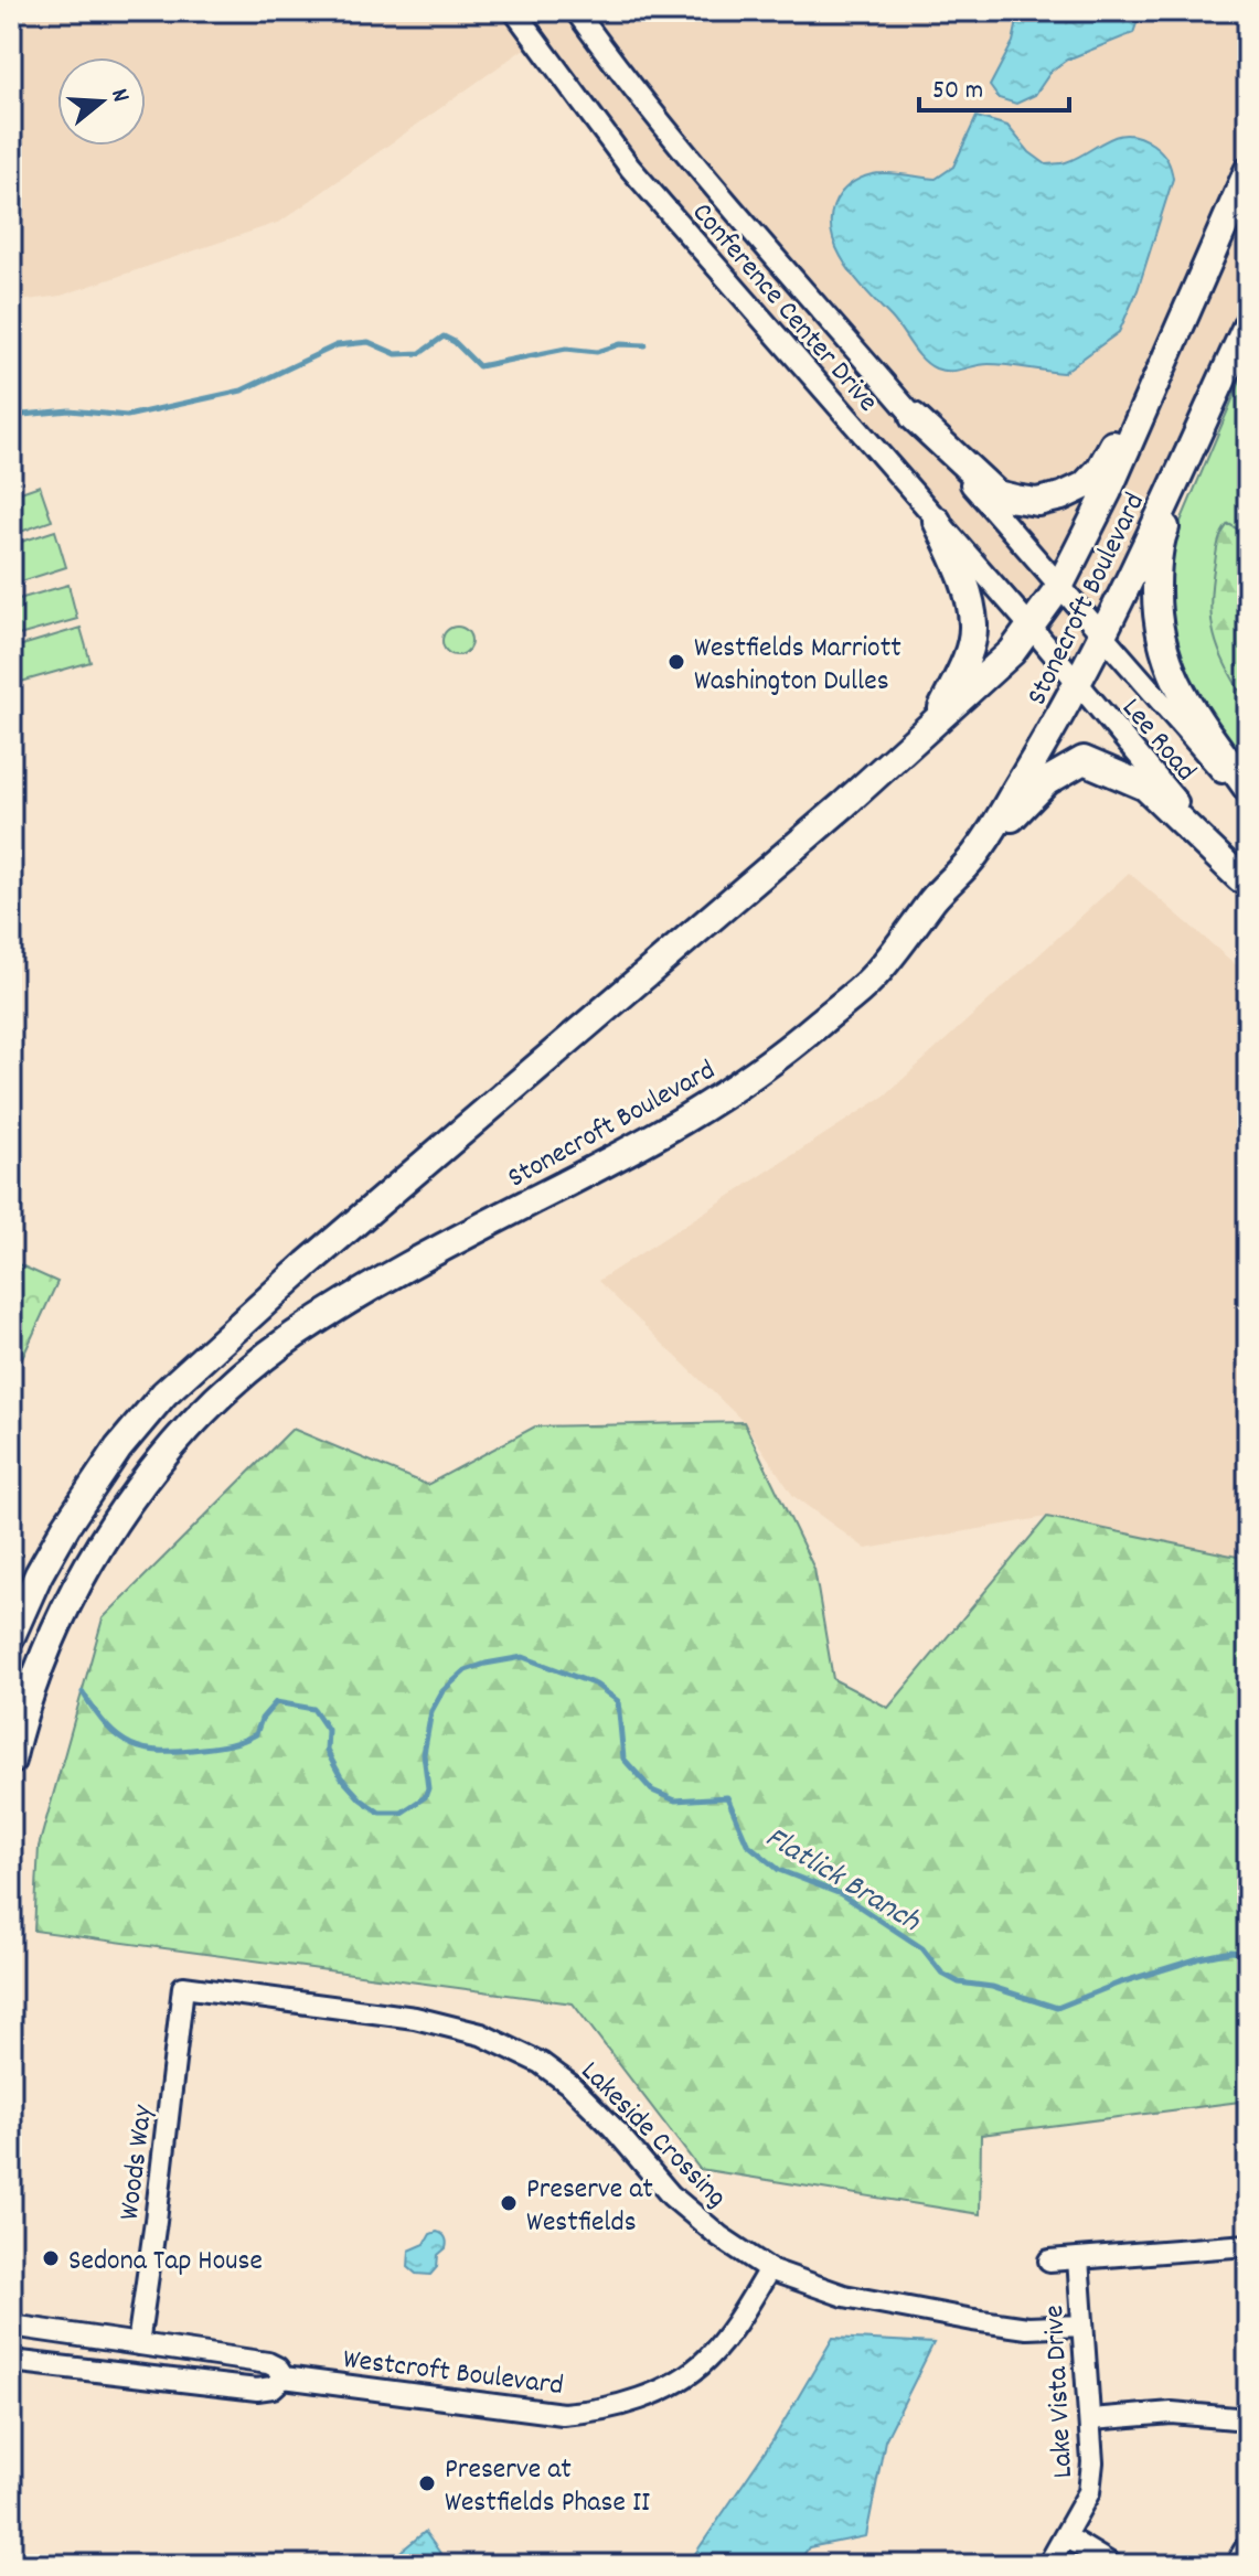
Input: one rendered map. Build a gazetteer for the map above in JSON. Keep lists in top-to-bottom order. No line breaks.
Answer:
{"streets":{"main road":["Stonecroft Boulevard"],"street":["Conference Center Drive","Lee Road","Lakeside Crossing","Woods Way","Westcroft Boulevard","Lake Vista Drive"]},"crossings":[["Conference Center Drive","Stonecroft Boulevard"],["Conference Center Drive","Lee Road"],["Stonecroft Boulevard","Lee Road"],["Lakeside Crossing","Woods Way"],["Lakeside Crossing","Westcroft Boulevard"],["Lakeside Crossing","Lake Vista Drive"],["Woods Way","Westcroft Boulevard"]],"water":["Flatlick Branch"],"places":["Westfields Marriott Washington Dulles","Preserve at Westfields","Sedona Tap House","Preserve at Westfields Phase II"],"scale_bar":"50 m","north":"right"}
